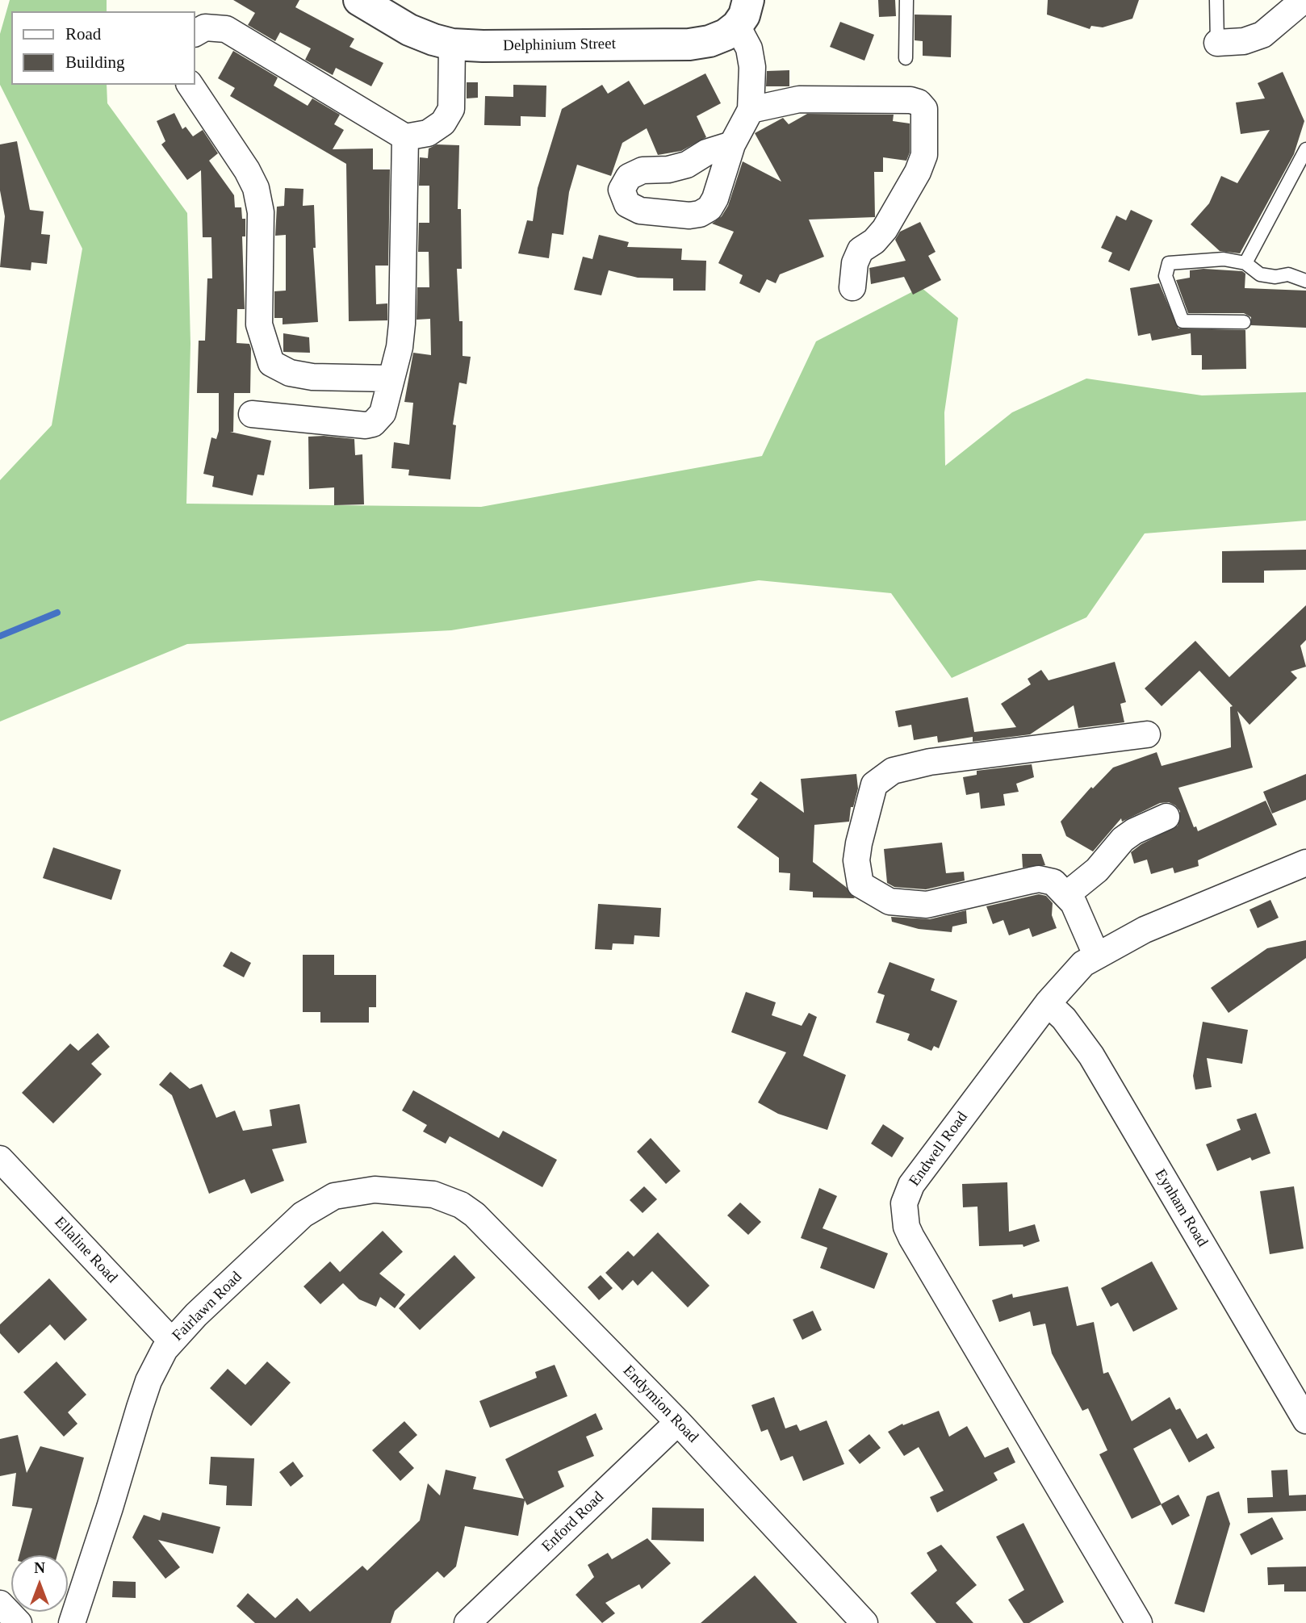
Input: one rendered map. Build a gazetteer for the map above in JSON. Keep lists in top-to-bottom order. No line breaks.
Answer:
{"streets":{"street":["Delphinium Street","Endwell Road","Eynham Road","Ellaline Road","Fairlawn Road","Endymion Road","Enford Road"]},"crossings":[["Endwell Road","Eynham Road"],["Ellaline Road","Fairlawn Road"],["Fairlawn Road","Endymion Road"],["Endymion Road","Enford Road"]],"legend":["Road","Building"],"north":"top"}
